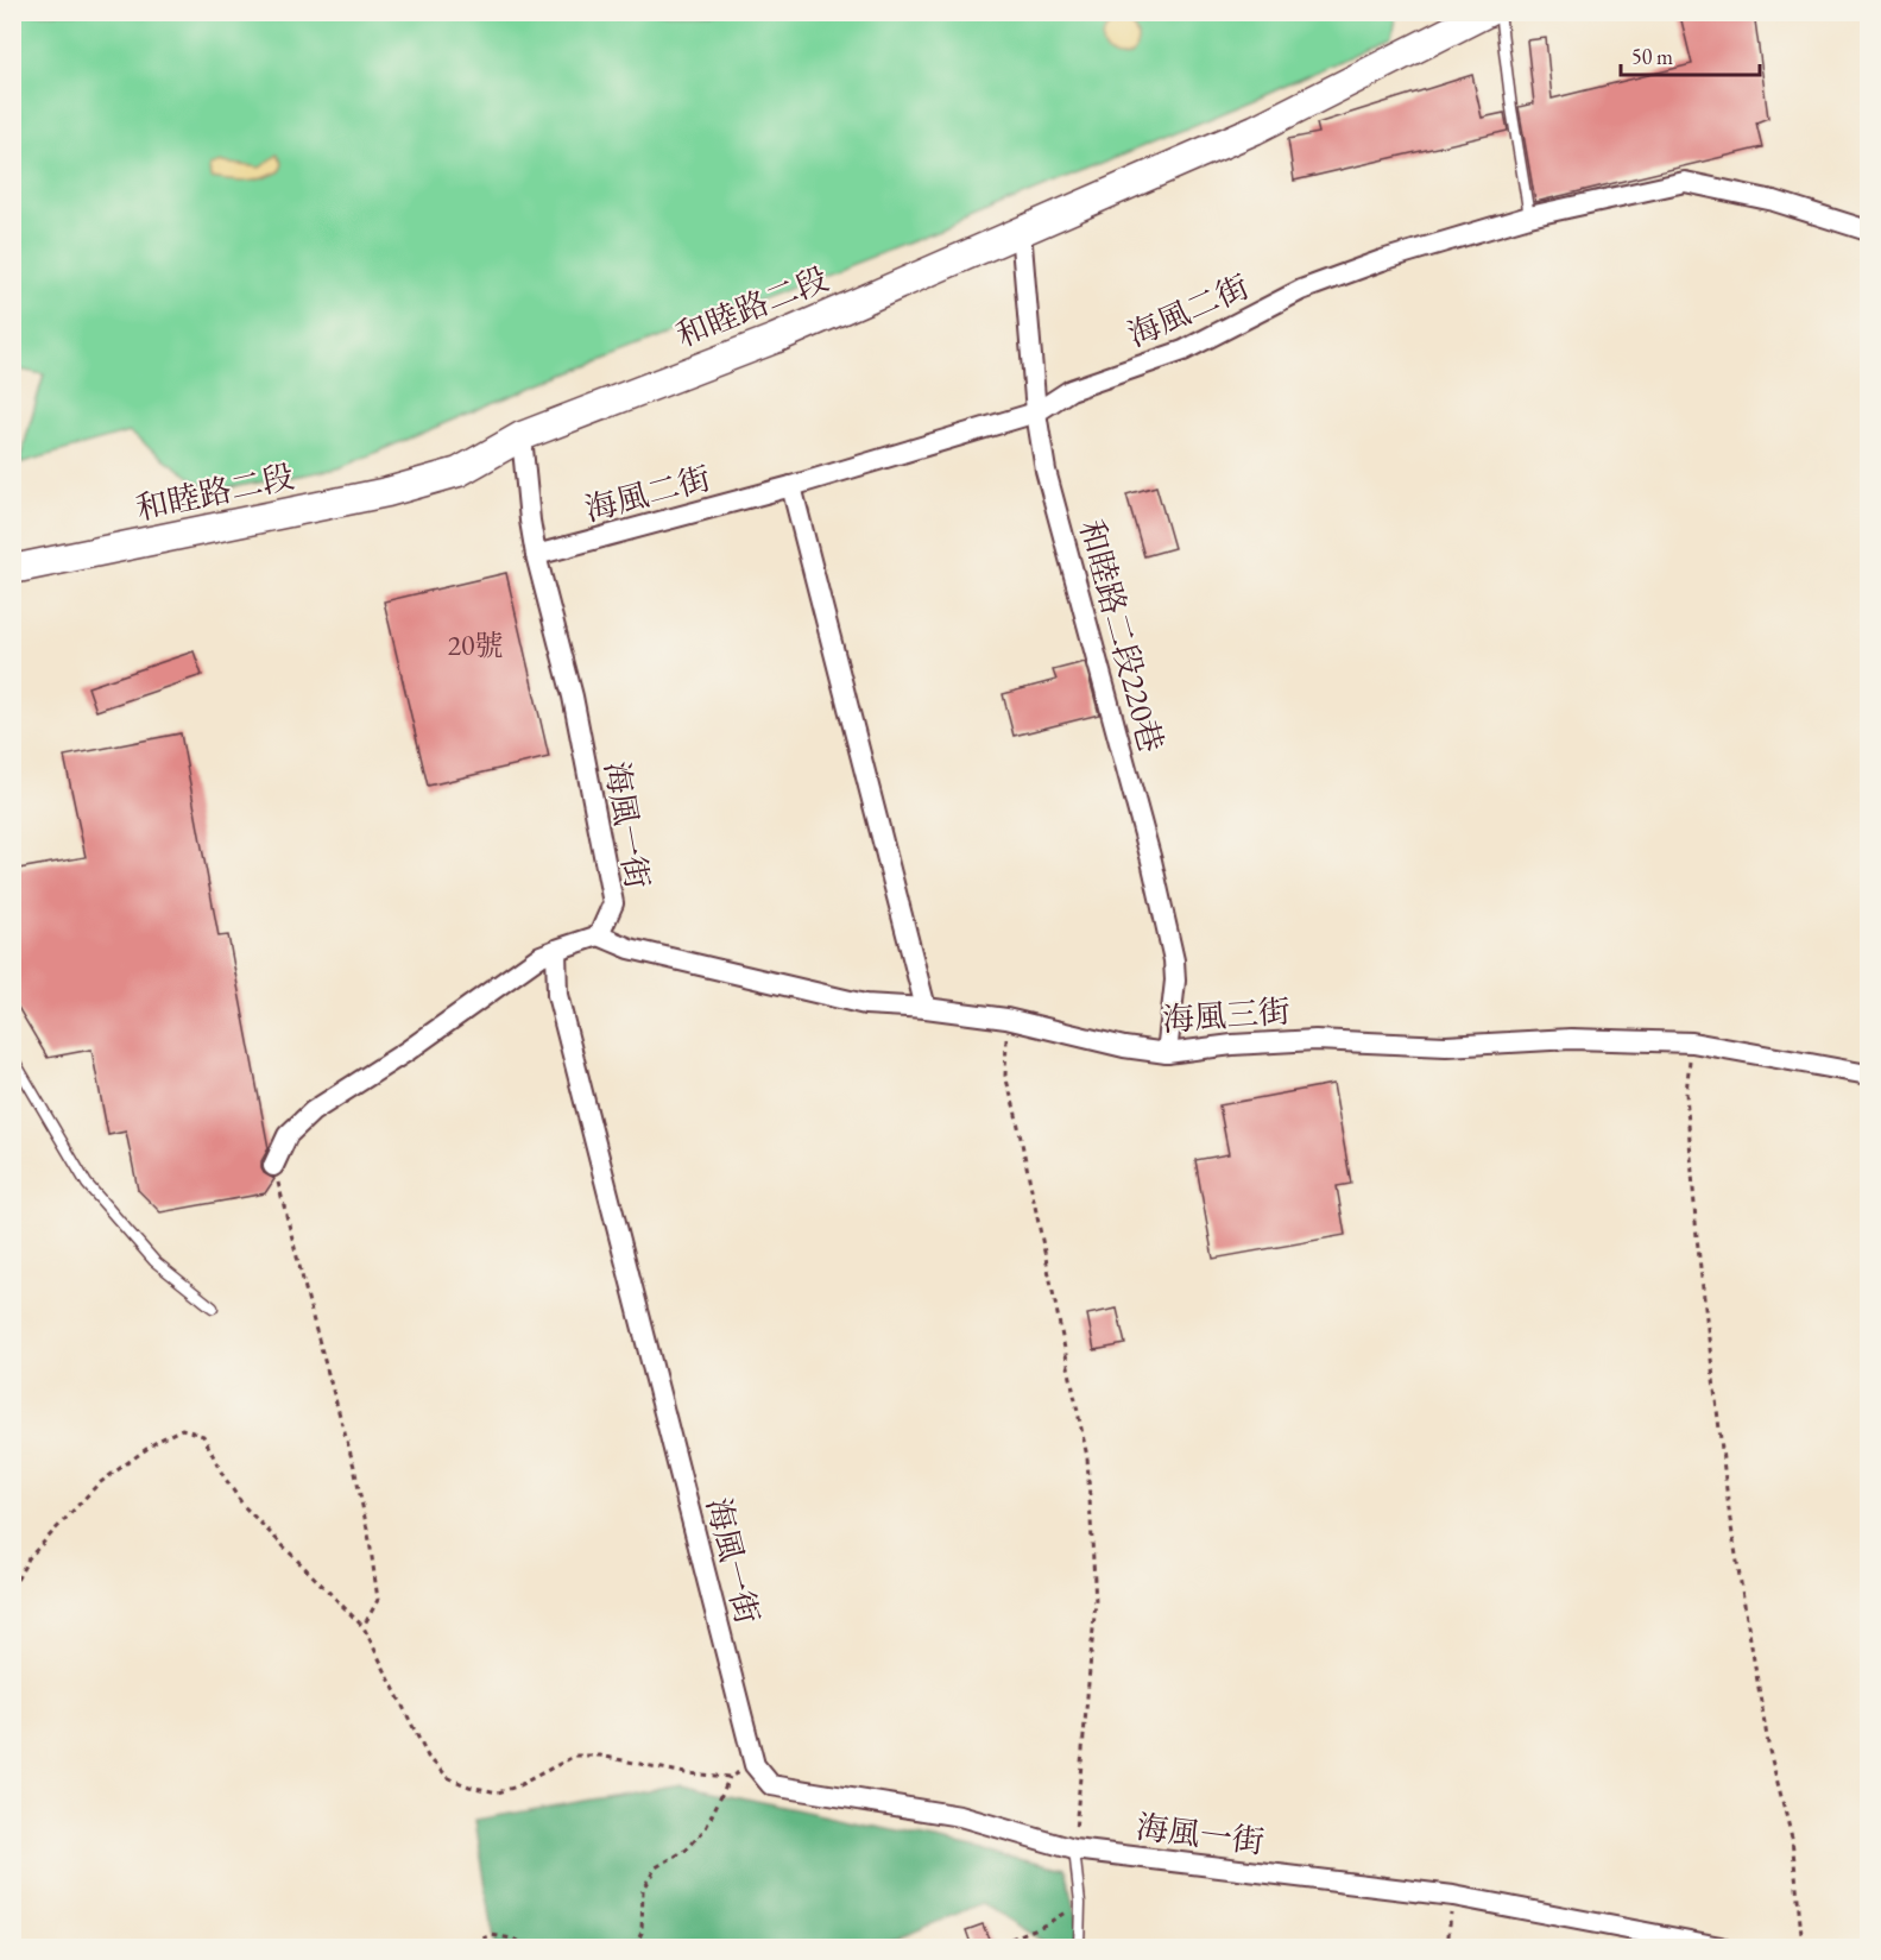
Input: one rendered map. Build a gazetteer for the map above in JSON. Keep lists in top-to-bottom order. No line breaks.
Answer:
{"streets":{"street":["和睦路二段","海風二街","和睦路二段220巷","海風一街","海風三街"]},"crossings":[["和睦路二段","和睦路二段220巷"],["和睦路二段","海風一街"],["海風二街","和睦路二段220巷"],["海風二街","海風一街"],["和睦路二段220巷","海風三街"],["海風一街","海風三街"]],"house_numbers":["20號"],"scale_bar":"50 m"}
